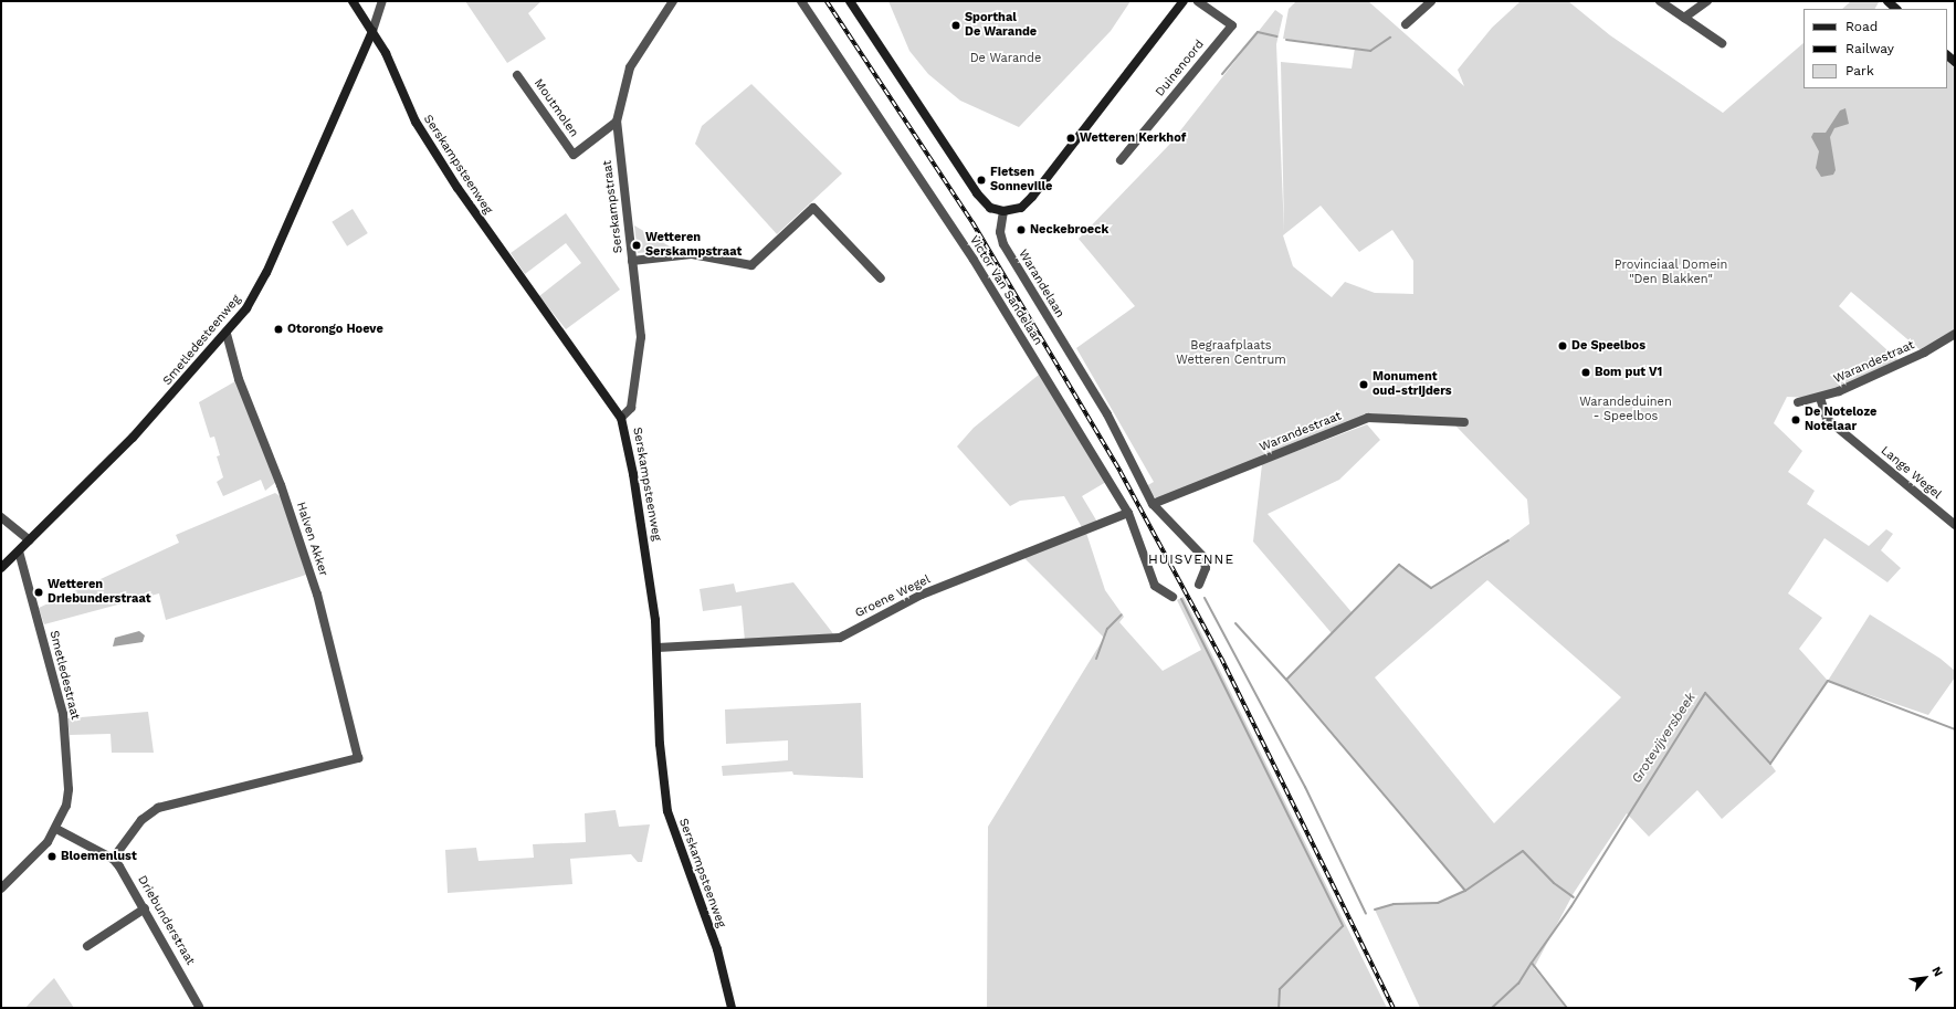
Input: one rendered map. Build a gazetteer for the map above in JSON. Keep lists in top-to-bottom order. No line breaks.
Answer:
{"streets":{"street":["Duinenoord","Moutmolen","Serskampsteenweg","Serskampstraat","Warandelaan","Victor Van Sandelaan","Smetledesteenweg","Warandestraat","Lange Wegel","Halven Akker","Groene Wegel","Smetledestraat","Driebunderstraat"]},"crossings":[["Moutmolen","Serskampstraat"],["Serskampsteenweg","Serskampstraat"],["Serskampsteenweg","Smetledesteenweg"],["Serskampsteenweg","Groene Wegel"],["Warandelaan","Warandestraat"],["Victor Van Sandelaan","Groene Wegel"],["Smetledesteenweg","Halven Akker"],["Smetledesteenweg","Smetledestraat"],["Warandestraat","Lange Wegel"],["Halven Akker","Driebunderstraat"],["Smetledestraat","Driebunderstraat"]],"districts":["HUISVENNE"],"water":["Grotevijversbeek"],"parks":["De Warande","Provinciaal Domein \"Den Blakken\"","Begraafplaats Wetteren Centrum","Warandeduinen - Speelbos"],"places":["Sporthal De Warande","Wetteren Kerkhof","Fietsen Sonneville","Neckebroeck","Wetteren Serskampstraat","Otorongo Hoeve","De Speelbos","Bom put V1","Monument oud-strijders","De Noteloze Notelaar","Wetteren Driebunderstraat","Bloemenlust"],"legend":["Road","Railway","Park"],"north":"top right"}
